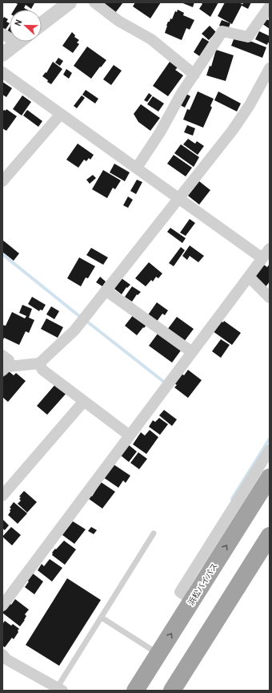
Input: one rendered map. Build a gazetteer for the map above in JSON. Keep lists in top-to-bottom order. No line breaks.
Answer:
{"streets":{"highway":["浜松バイパス"]},"north":"left"}
